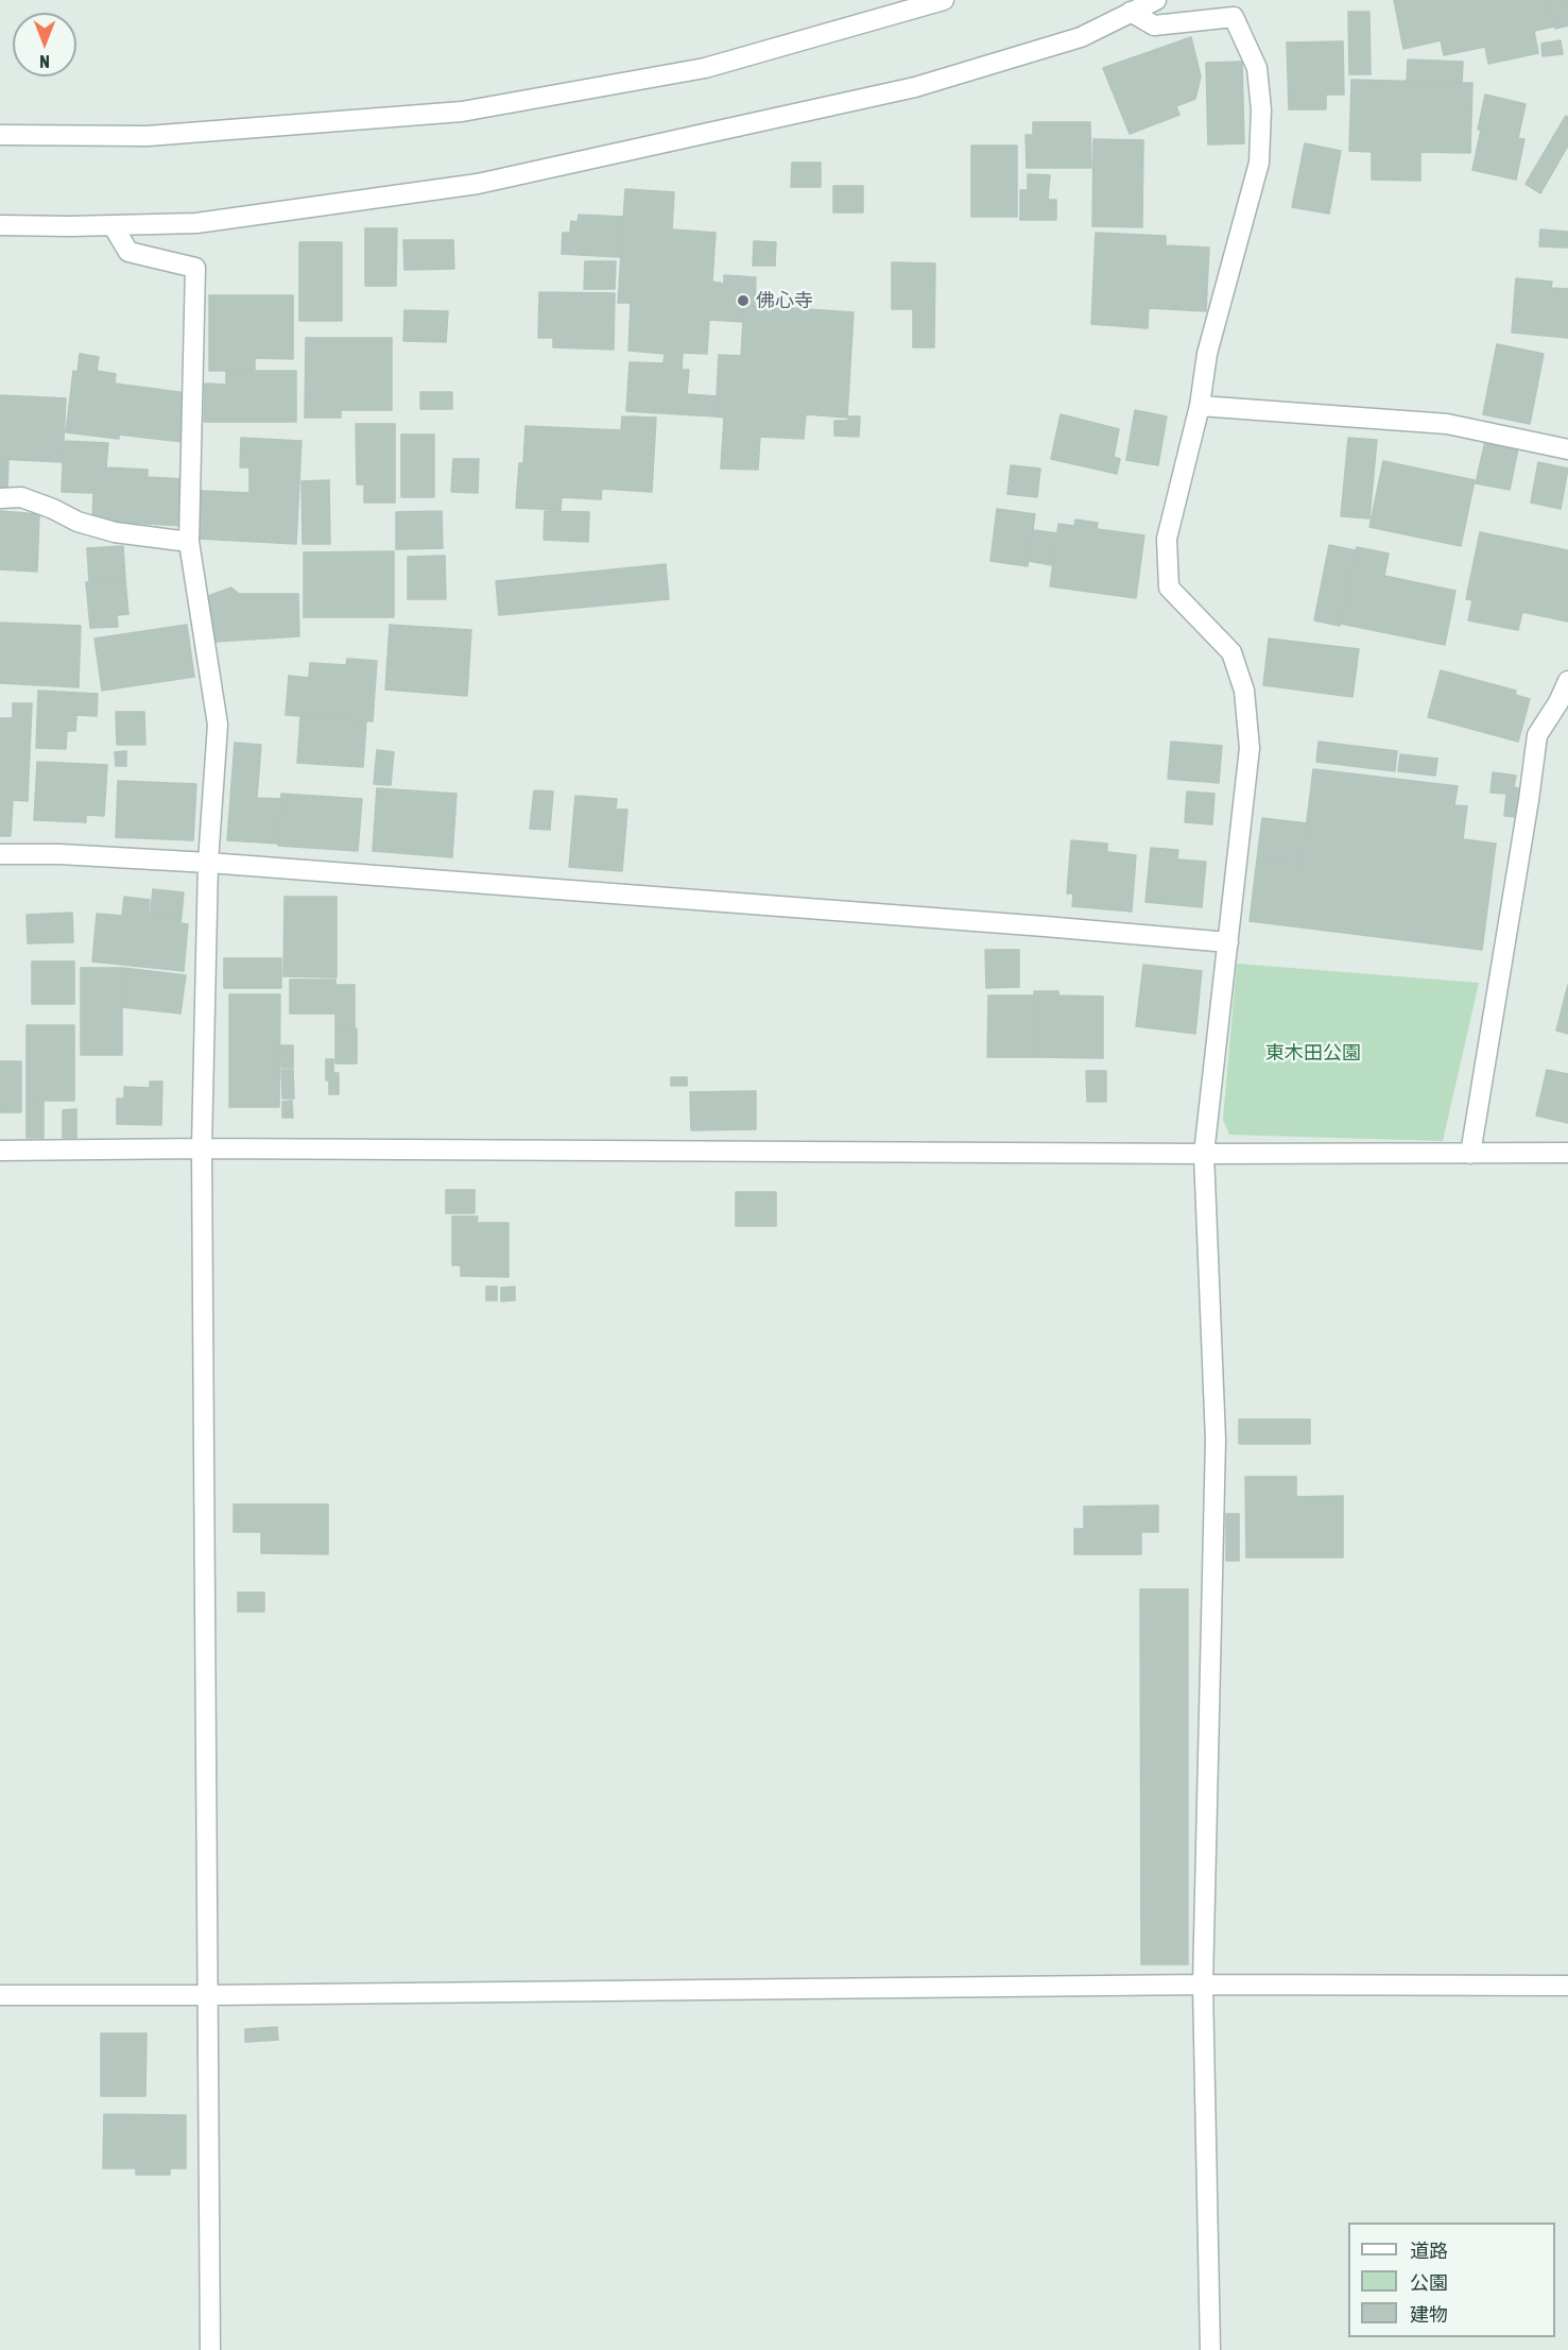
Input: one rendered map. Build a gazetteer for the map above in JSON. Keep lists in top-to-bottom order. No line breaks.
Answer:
{"parks":["東木田公園"],"places":["佛心寺"],"legend":["道路","公園","建物"],"north":"bottom"}
